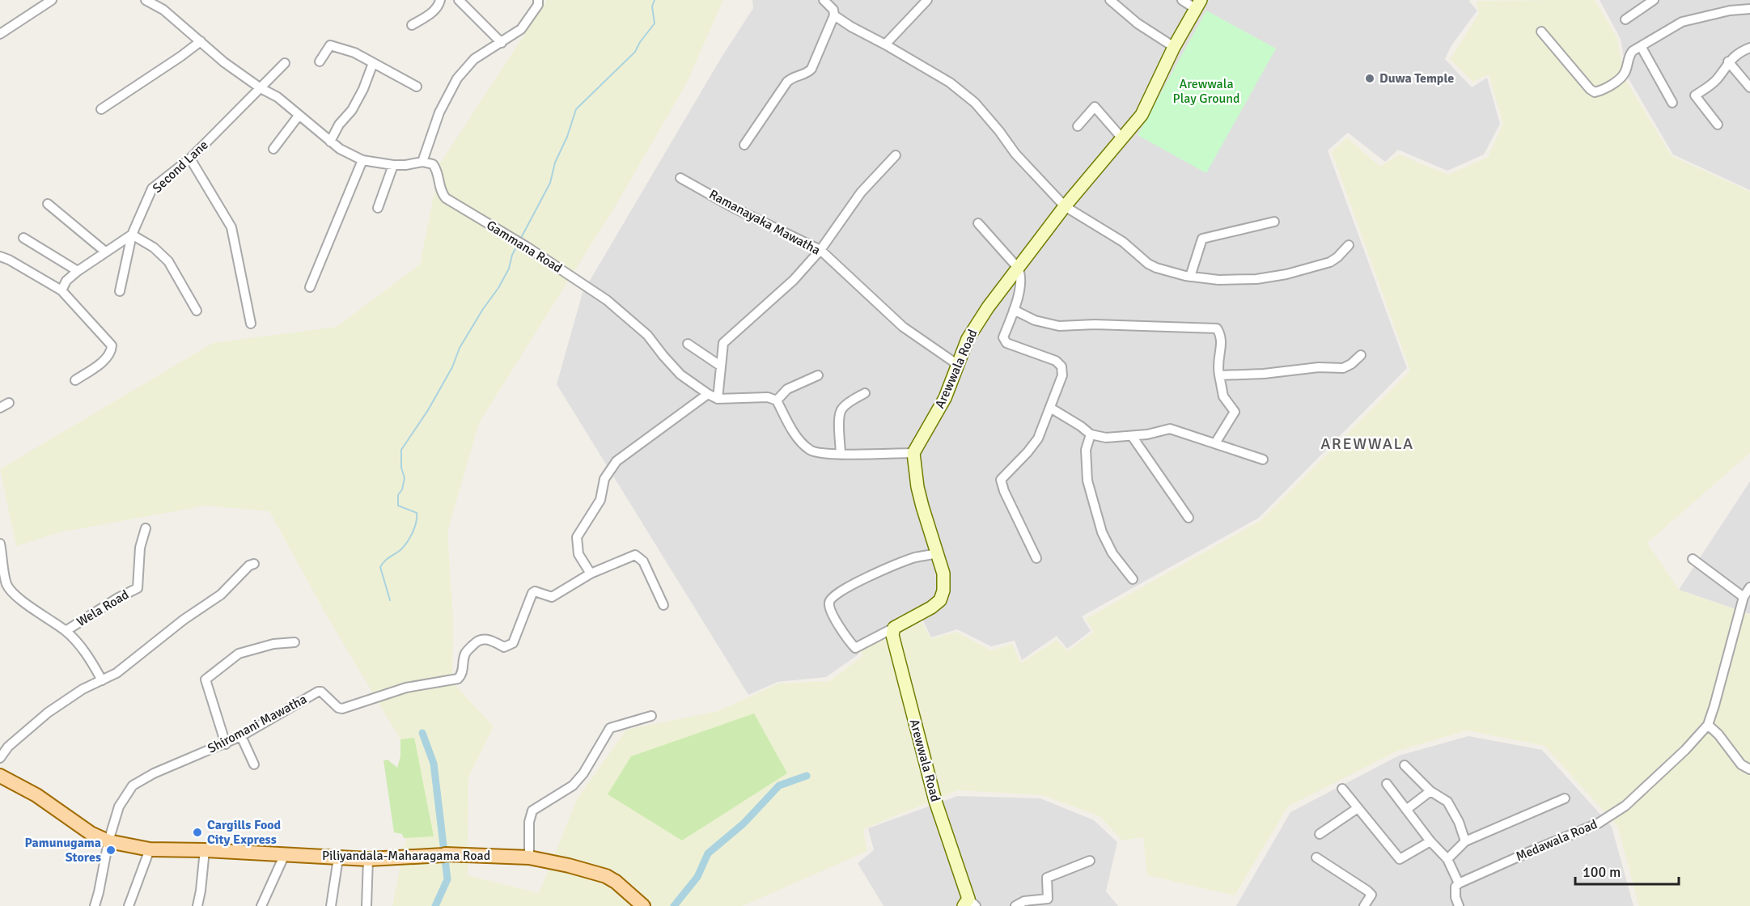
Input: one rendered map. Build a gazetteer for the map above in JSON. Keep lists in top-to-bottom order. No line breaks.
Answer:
{"streets":{"main road":["Piliyandala-Maharagama Road"],"street":["Second Lane","Ramanayaka Mawatha","Gammana Road","Arewwala Road","Wela Road","Shiromani Mawatha","Medawala Road"]},"crossings":[["Ramanayaka Mawatha","Arewwala Road"],["Shiromani Mawatha","Piliyandala-Maharagama Road"]],"districts":["AREWWALA"],"parks":["Arewwala Play Ground"],"places":["Duwa Temple","Cargills Food City Express","Pamunugama Stores"],"scale_bar":"100 m"}
